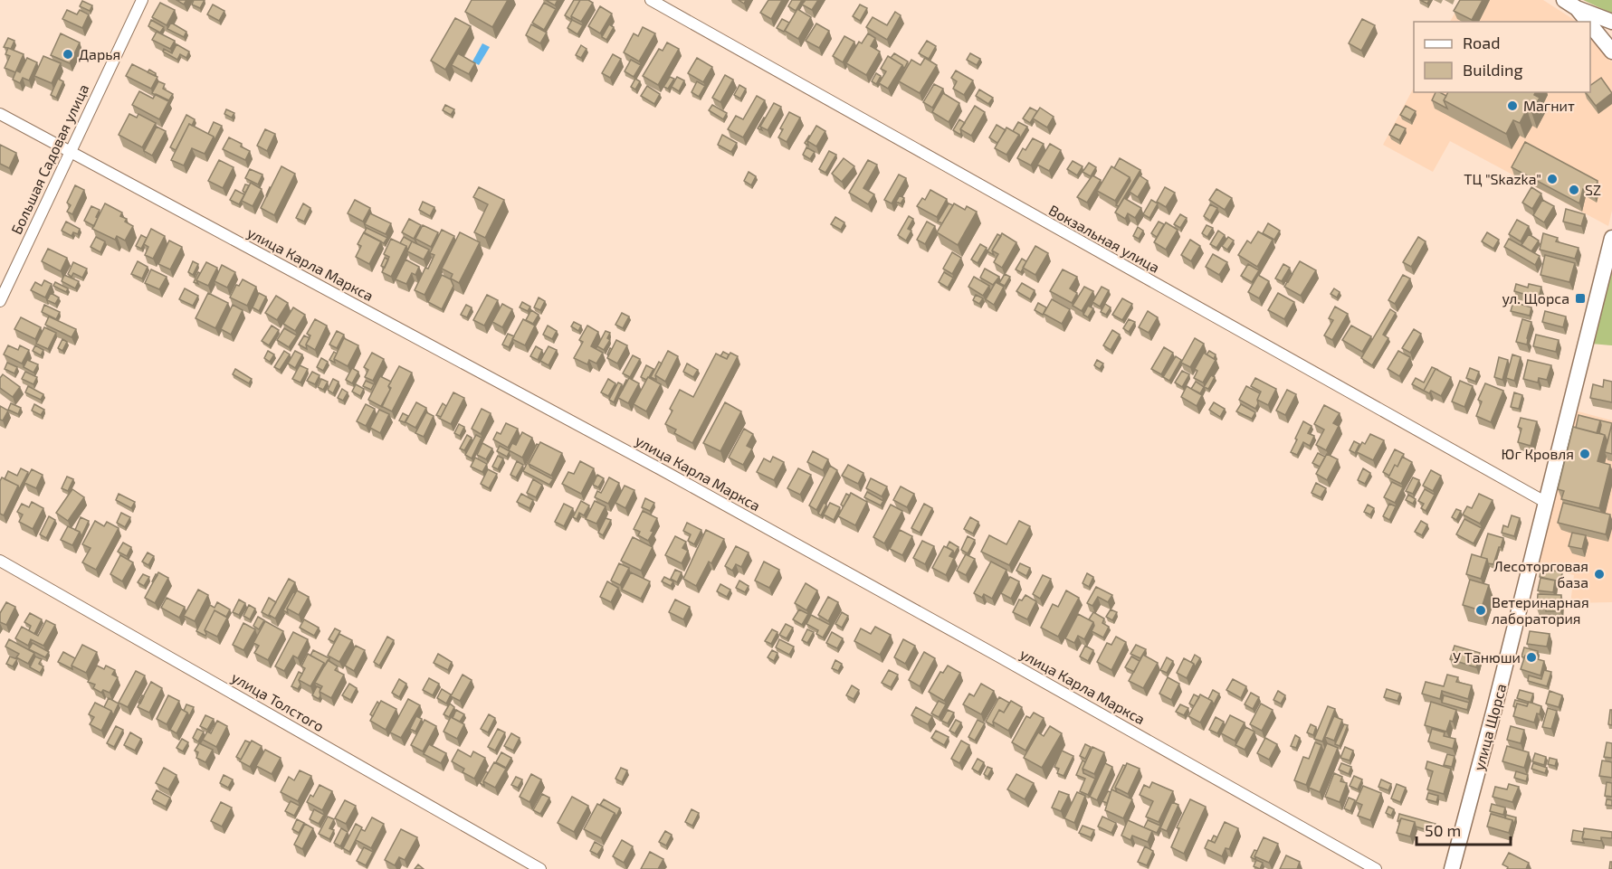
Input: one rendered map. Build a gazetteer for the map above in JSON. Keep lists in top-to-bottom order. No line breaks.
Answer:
{"streets":{"main road":["улица Щорса"],"street":["Большая Садовая улица","Вокзальная улица","улица Карла Маркса","улица Толстого"]},"crossings":[["Большая Садовая улица","улица Карла Маркса"],["Вокзальная улица","улица Щорса"]],"places":{"other":["Дарья","Магнит","ТЦ \"Skazka\"","SZ","Юг Кровля","Лесоторговая база","Ветеринарная лаборатория","У Танюши"],"transit":["ул. Щорса"]},"legend":["Road","Building"],"scale_bar":"50 m"}
